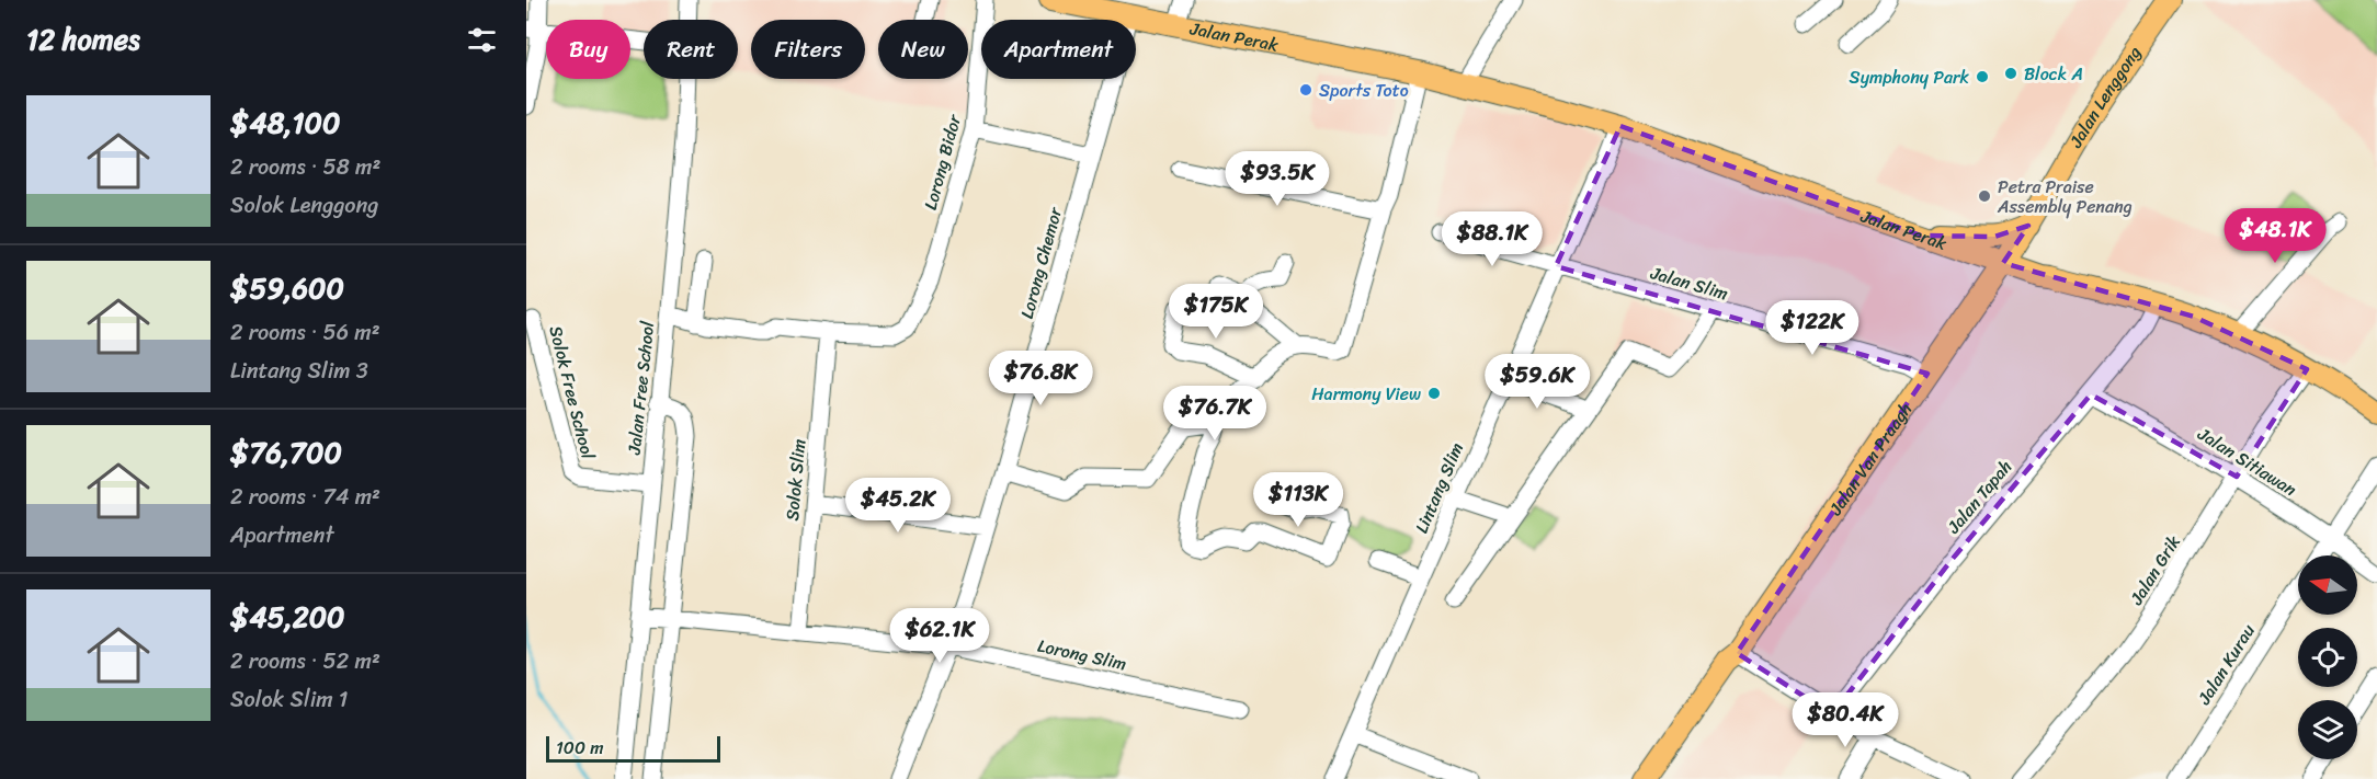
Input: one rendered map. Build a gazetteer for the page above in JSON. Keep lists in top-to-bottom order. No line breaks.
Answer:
{"streets":{"main road":["Jalan Perak","Jalan Lenggong","Jalan Van Praagh"],"street":["Lorong Bidor","Lorong Chemor","Jalan Slim","Jalan Free School","Solok Free School","Jalan Sitiawan","Solok Slim","Lintang Slim","Jalan Tapah","Jalan Grik","Lorong Slim","Jalan Kurau"]},"crossings":[["Jalan Perak","Jalan Lenggong"],["Jalan Perak","Lorong Chemor"],["Jalan Perak","Jalan Van Praagh"],["Jalan Perak","Lintang Slim"],["Jalan Perak","Jalan Tapah"],["Jalan Perak","Jalan Grik"],["Jalan Lenggong","Jalan Van Praagh"],["Lorong Bidor","Solok Slim"],["Lorong Chemor","Lorong Slim"],["Jalan Slim","Jalan Van Praagh"],["Jalan Slim","Lintang Slim"],["Jalan Free School","Solok Free School"],["Jalan Free School","Lorong Slim"],["Jalan Sitiawan","Jalan Tapah"],["Jalan Sitiawan","Jalan Grik"],["Jalan Sitiawan","Jalan Kurau"],["Solok Slim","Lorong Slim"]],"places":["Block A","Symphony Park","Sports Toto","Petra Praise Assembly Penang","Harmony View"],"scale_bar":"100 m","north":"left","page":{"heading":"12 homes","chip":["Buy","Rent","Filters","New","Apartment"],"list":[{"name":"$48,100","note":"2 rooms · 58 m² · Solok Lenggong"},{"name":"$59,600","note":"2 rooms · 56 m² · Lintang Slim 3"},{"name":"$76,700","note":"2 rooms · 74 m² · Apartment"},{"name":"$45,200","note":"2 rooms · 52 m² · Solok Slim 1"}],"price":["$93.5K","$48.1K","$88.1K","$175K","$122K","$76.8K","$59.6K","$76.7K","$113K","$45.2K","$62.1K","$80.4K"],"scale":"100 m"}}
